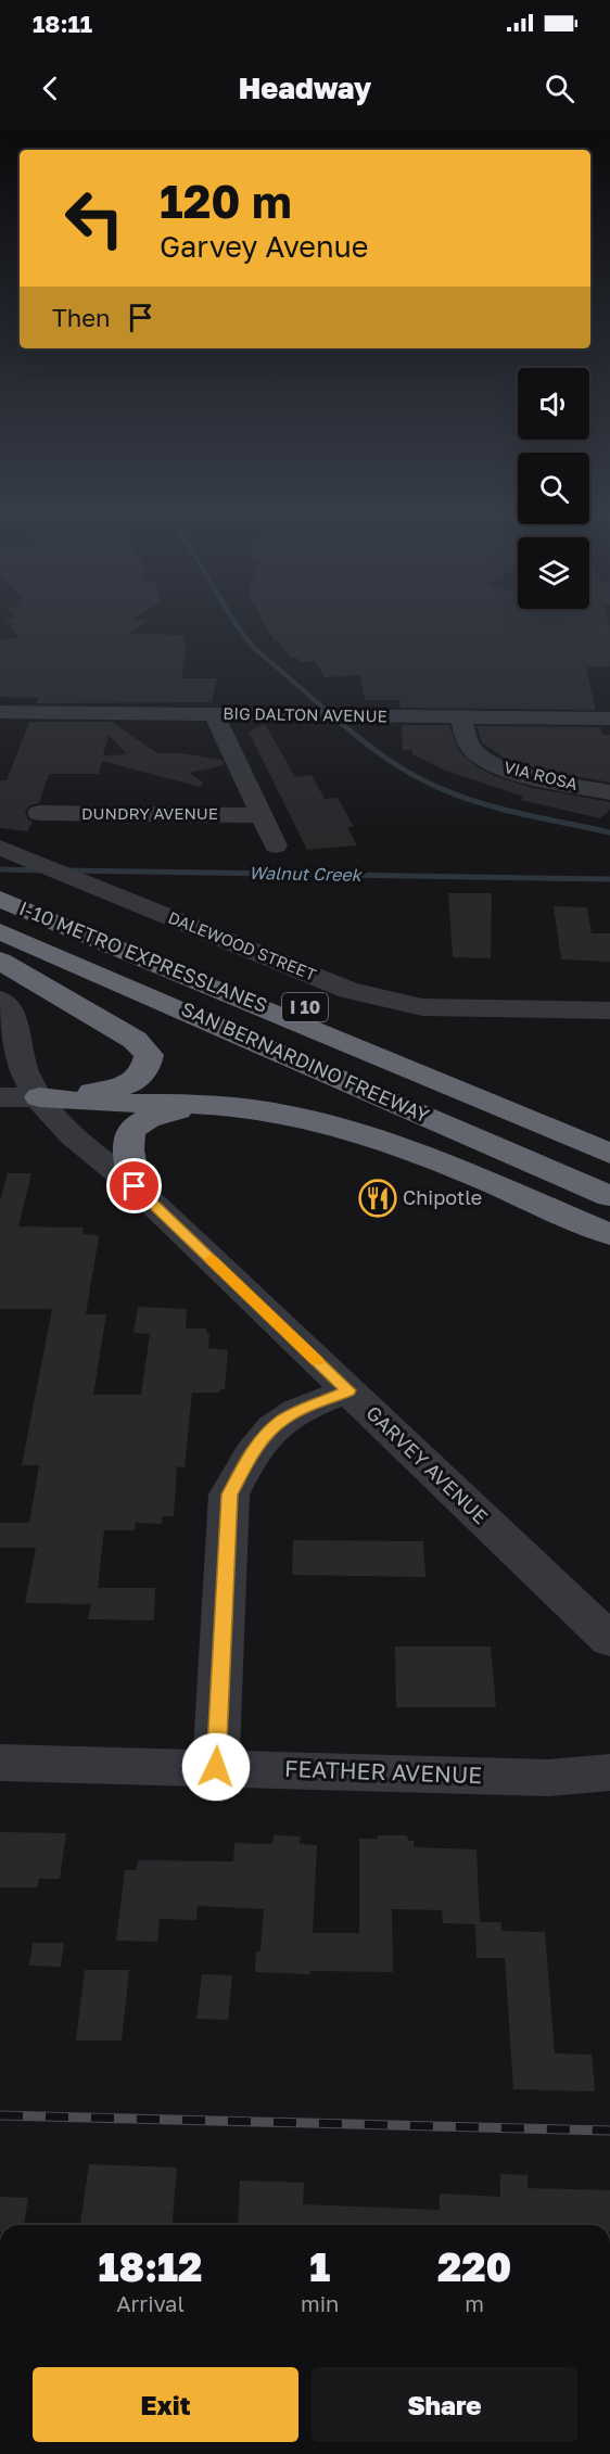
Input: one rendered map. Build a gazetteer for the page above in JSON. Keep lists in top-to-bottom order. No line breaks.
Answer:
{"streets":{"highway":["I-10 METRO EXPRESSLANES","I 10","SAN BERNARDINO FREEWAY"],"street":["BIG DALTON AVENUE","VIA ROSA","DUNDRY AVENUE","DALEWOOD STREET","GARVEY AVENUE","FEATHER AVENUE"]},"crossings":[["BIG DALTON AVENUE","VIA ROSA"],["I-10 METRO EXPRESSLANES","SAN BERNARDINO FREEWAY"]],"water":["Walnut Creek"],"places":{"restaurant":["Chipotle"]},"page":{"status":"18:11","header":"Headway","turn":["120 m","Garvey Avenue"],"then":"Then","eta":["18:12","Arrival","1","min","220","m"],"buttons":["Exit","Share"]}}
